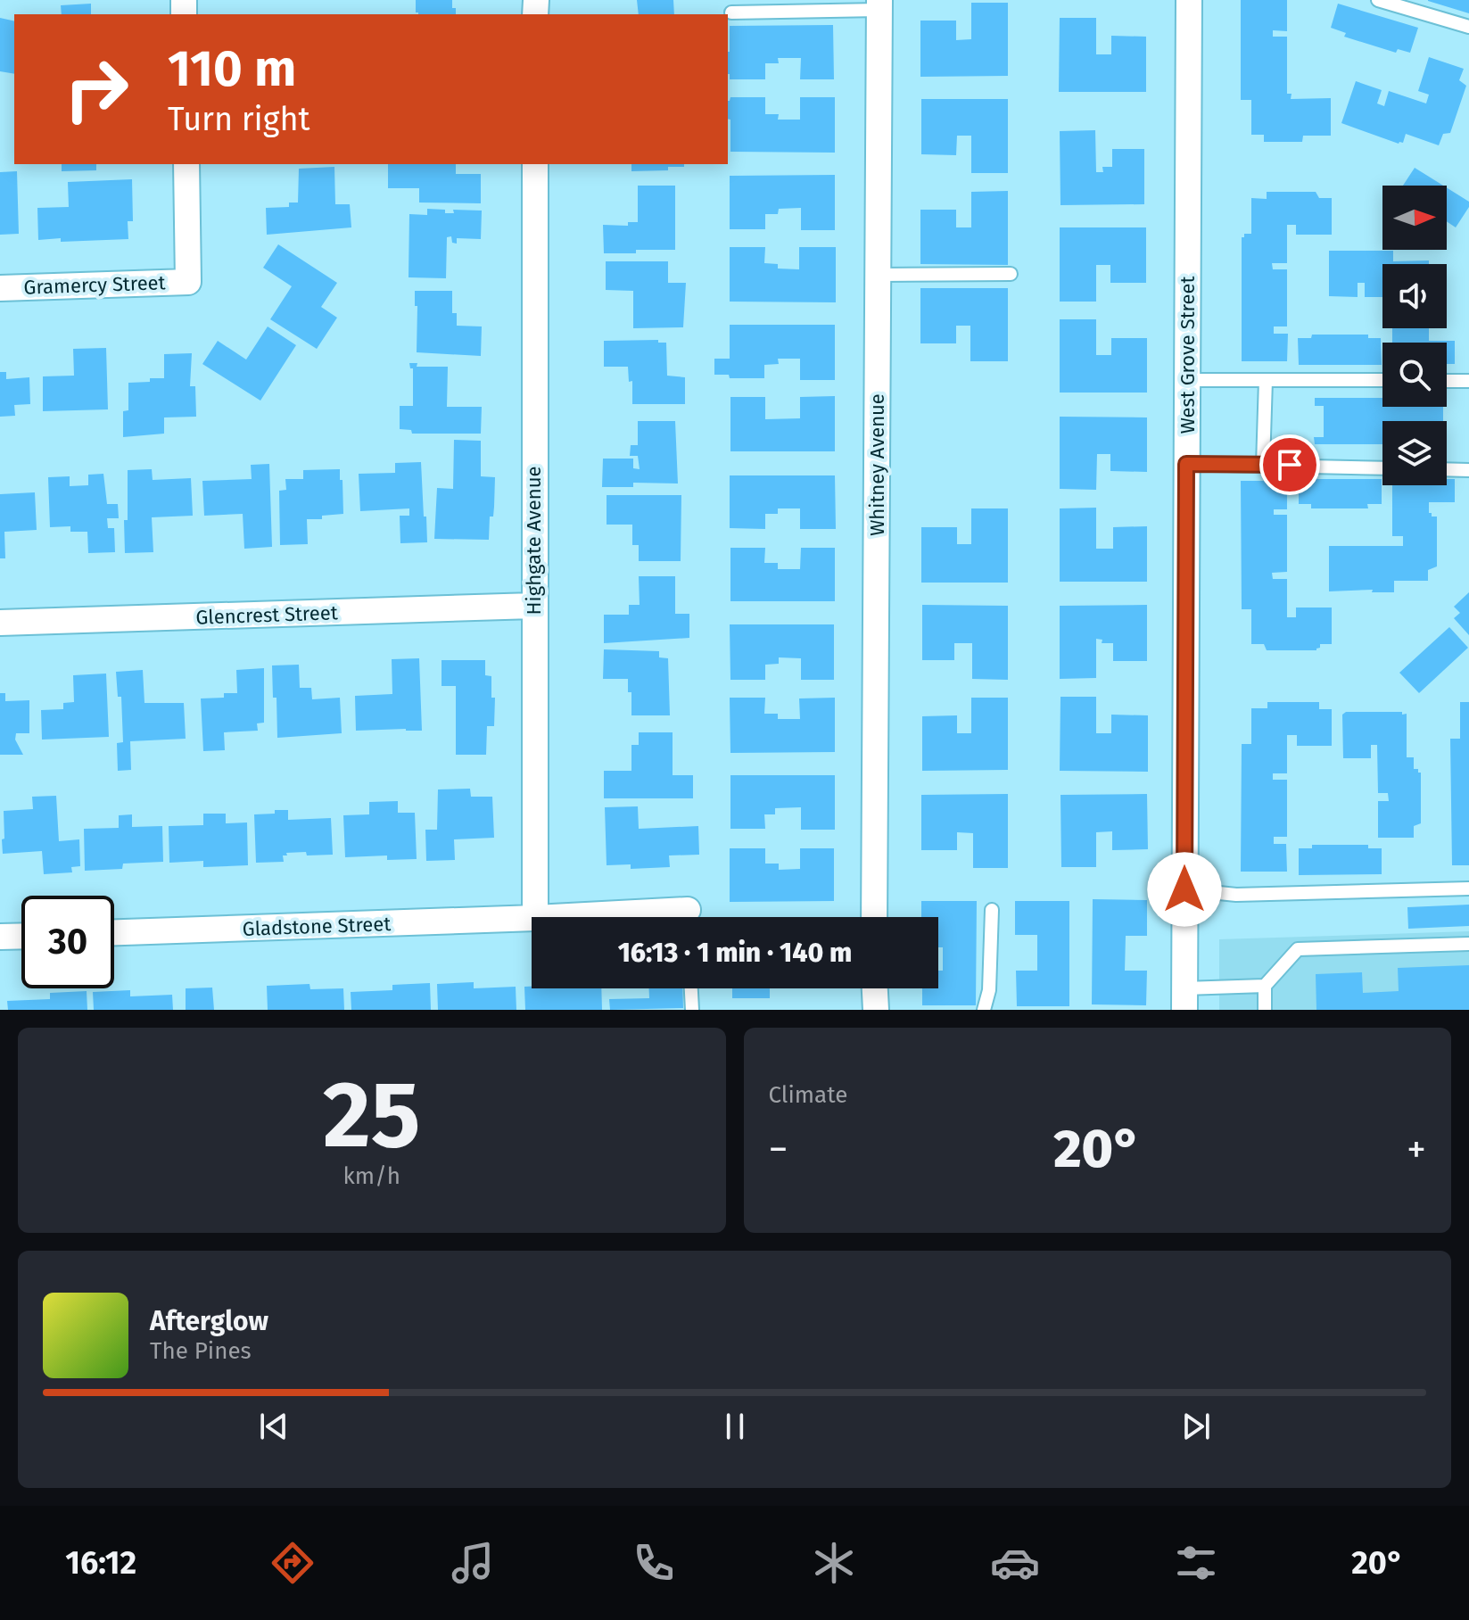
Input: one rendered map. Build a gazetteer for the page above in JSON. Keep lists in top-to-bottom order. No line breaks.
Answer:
{"streets":{"street":["Gramercy Street","West Grove Street","Whitney Avenue","Highgate Avenue","Glencrest Street","Gladstone Street"]},"crossings":[["Highgate Avenue","Glencrest Street"]],"north":"right","page":{"turn":["110 m","Turn right"],"limit":"30","trip":"16:13 · 1 min · 140 m","tile":[["25","km/h"],"Climate"],"heat":["−","20°","+"],"song":["Afterglow","The Pines"],"tabs":["16:12","20°"]}}
